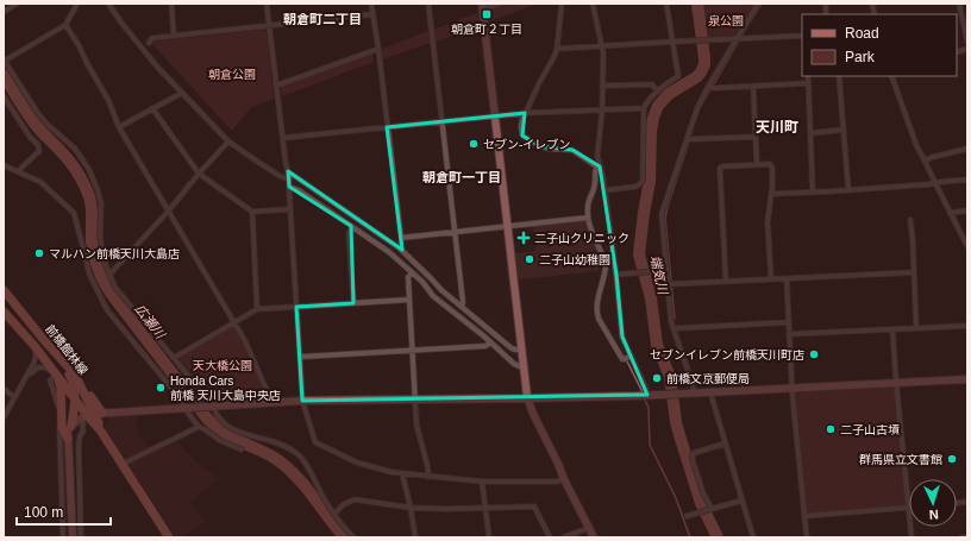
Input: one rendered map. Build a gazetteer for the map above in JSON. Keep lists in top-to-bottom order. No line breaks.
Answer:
{"streets":{"main road":["前橋館林線"]},"districts":["朝倉町二丁目","天川町","朝倉町一丁目"],"water":["端気川","広瀬川"],"parks":["泉公園","朝倉公園","天大橋公園"],"places":{"transit":["朝倉町２丁目"],"other":["セブン-イレブン","マルハン前橋天川大島店","二子山幼稚園","セブンイレブン前橋天川町店","前橋文京郵便局","Honda Cars 前橋 天川大島中央店","二子山古墳","群馬県立文書館"],"health":["二子山クリニック"]},"legend":["Road","Park"],"scale_bar":"100 m","north":"bottom"}
